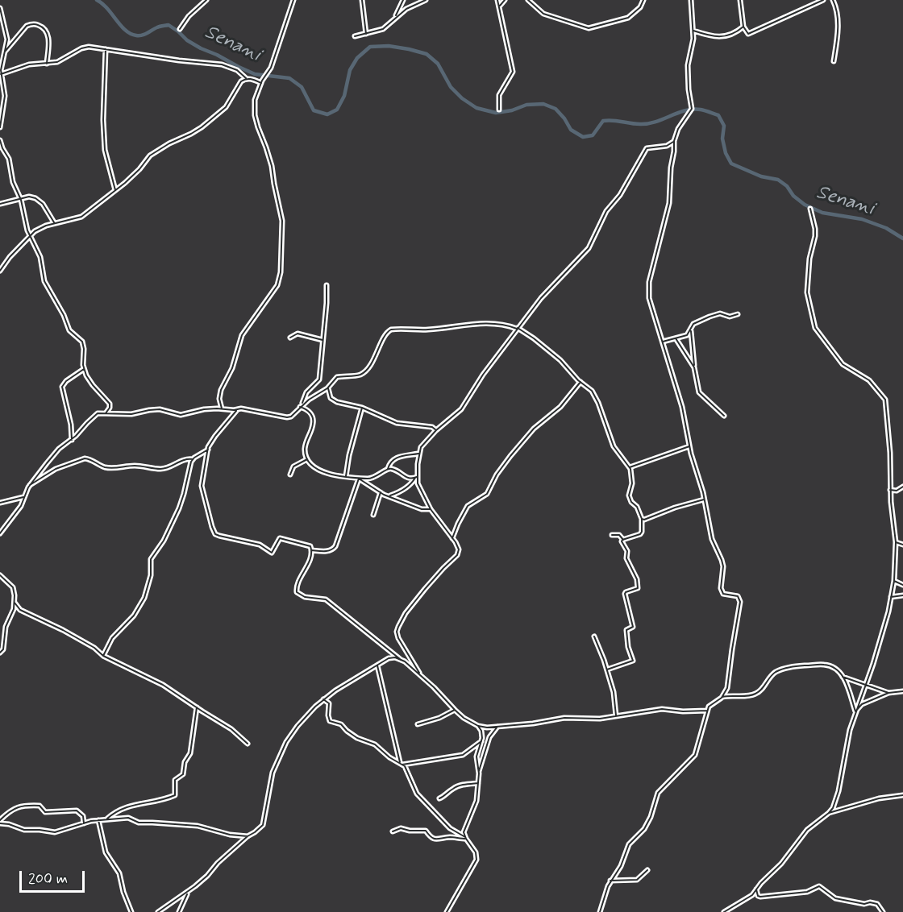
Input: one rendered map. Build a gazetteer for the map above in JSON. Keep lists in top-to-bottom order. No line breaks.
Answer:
{"water":["Senani"],"scale_bar":"200 m"}
